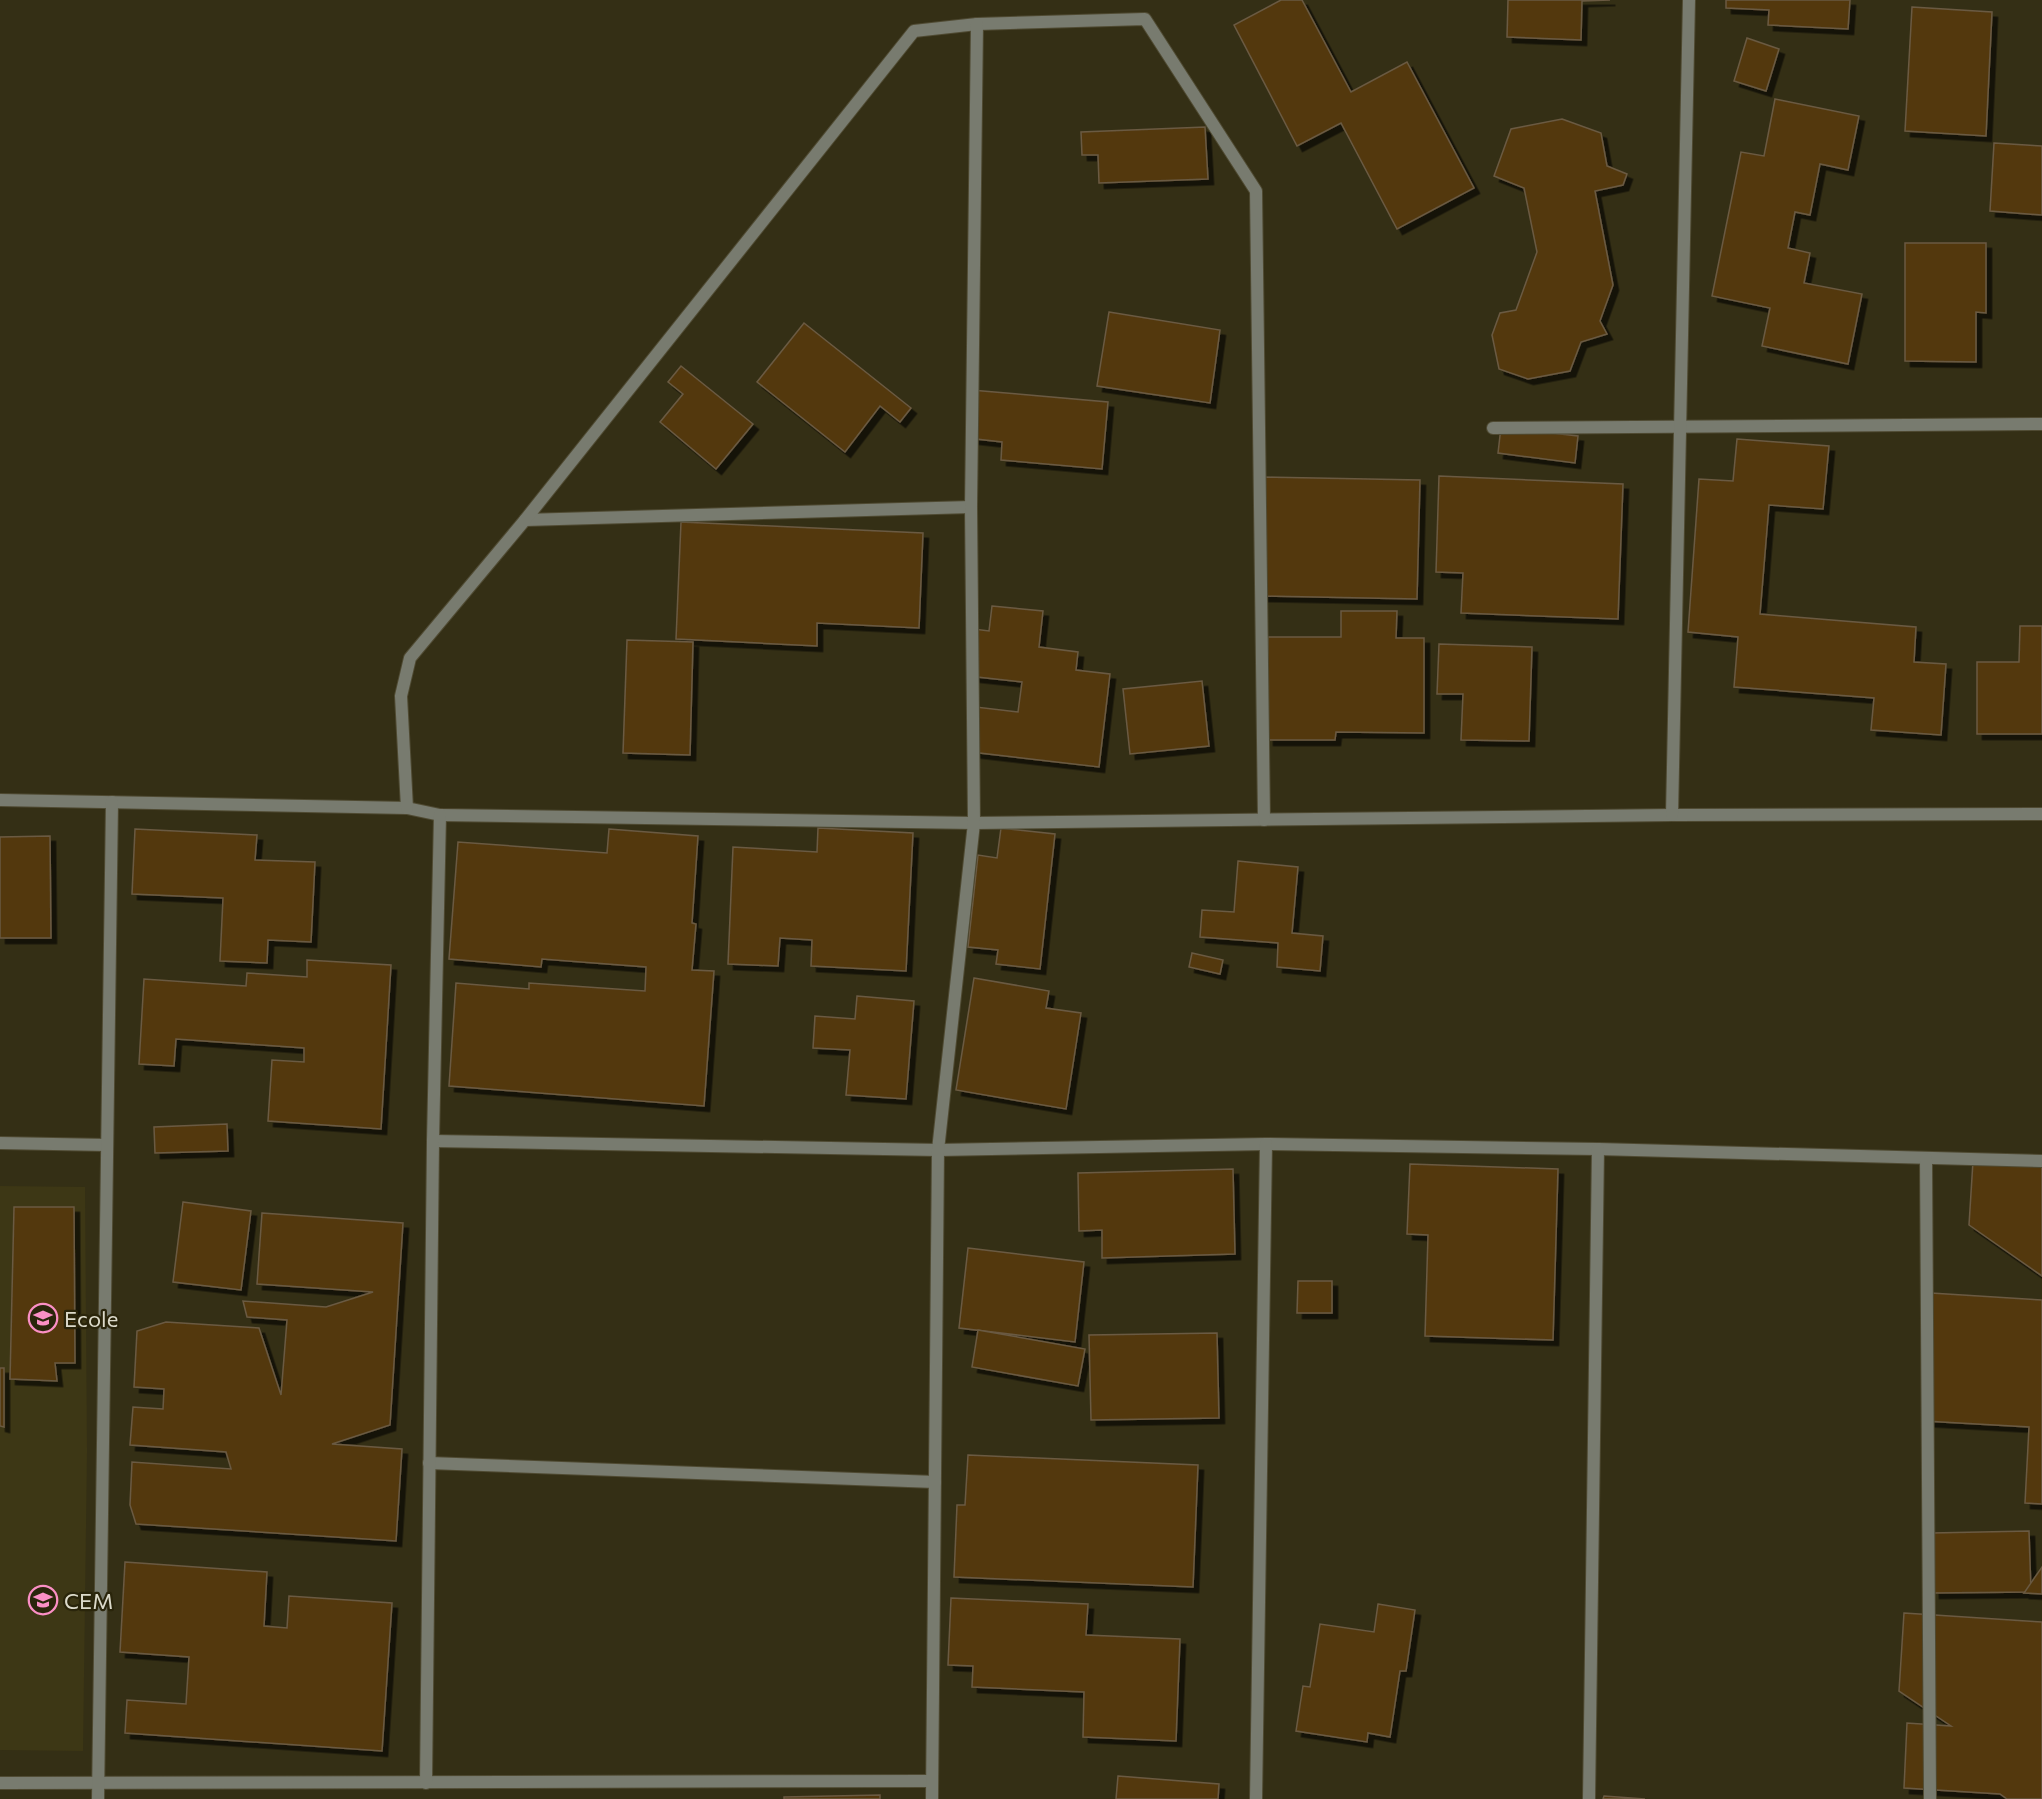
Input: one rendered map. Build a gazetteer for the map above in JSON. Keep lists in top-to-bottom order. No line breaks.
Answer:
{"places":{"school or university":["Ecole","CEM"]}}
